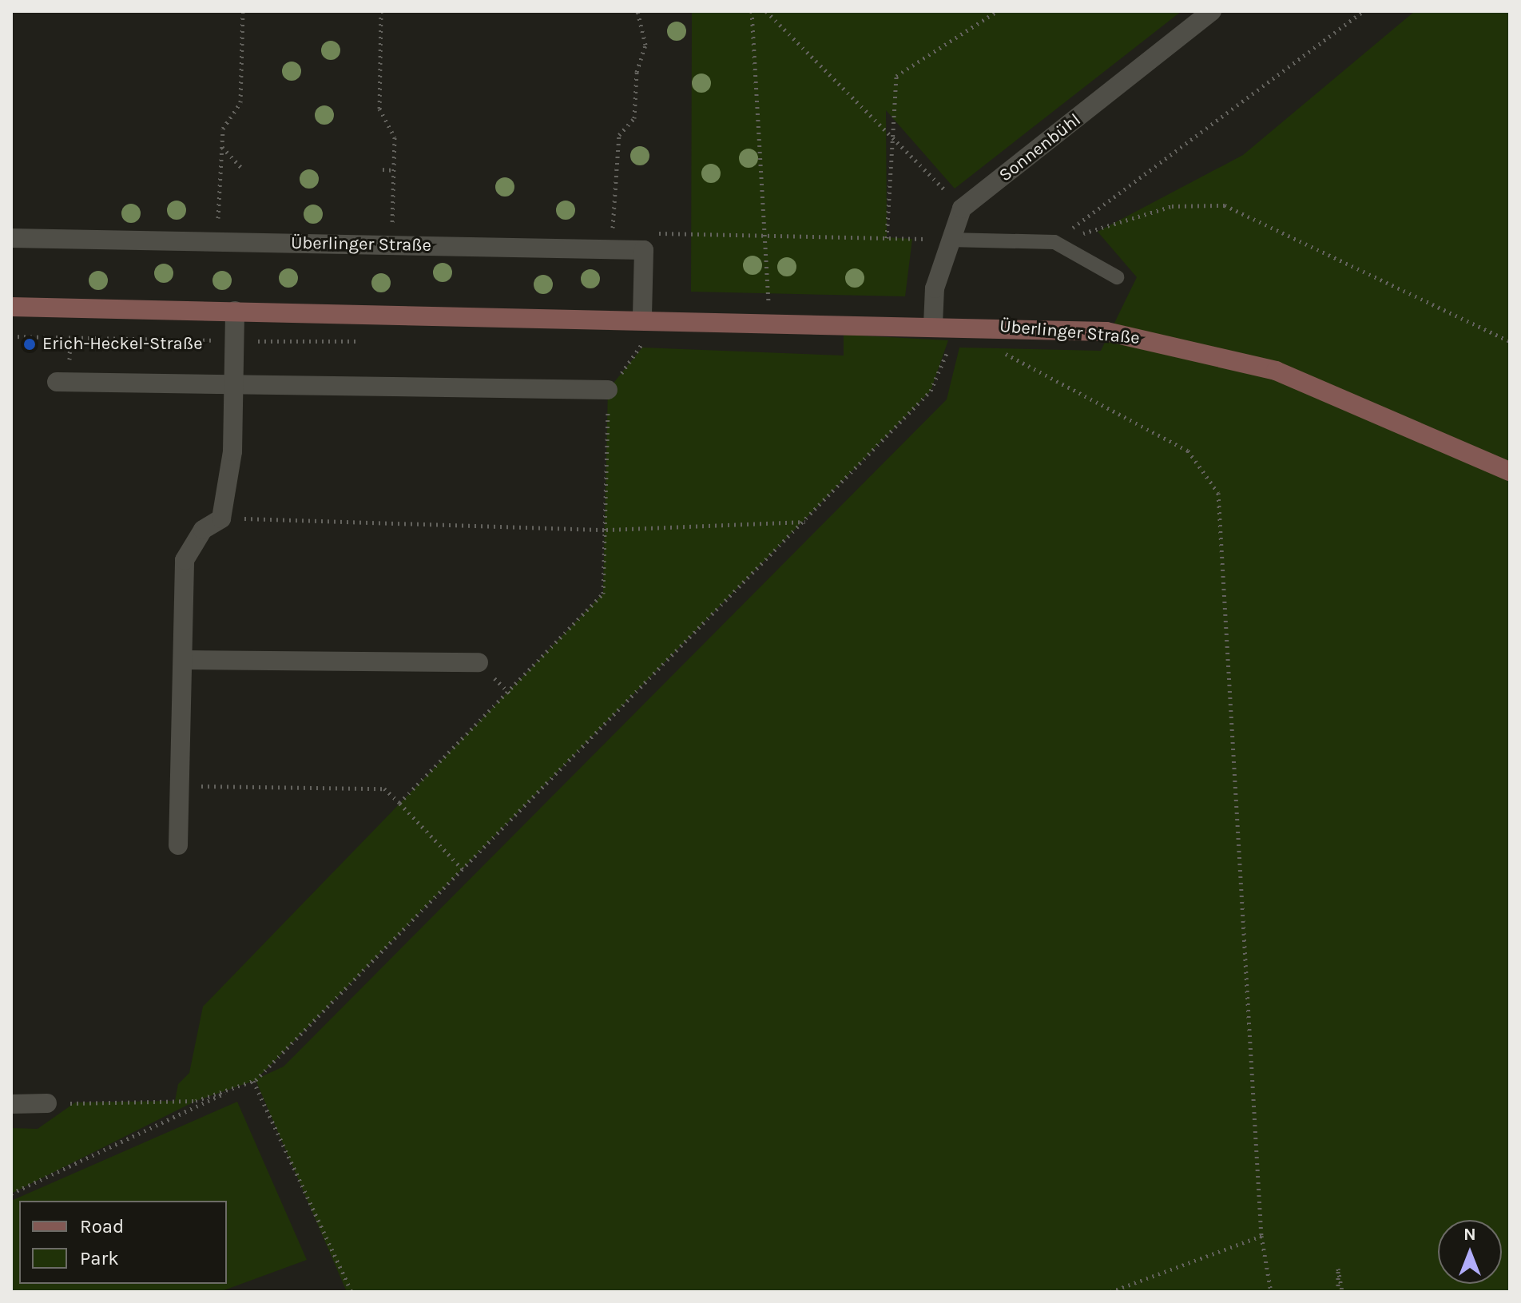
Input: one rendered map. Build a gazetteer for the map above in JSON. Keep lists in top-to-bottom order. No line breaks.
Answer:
{"streets":{"street":["Sonnenbühl","Überlinger Straße"]},"crossings":[["Sonnenbühl","Überlinger Straße"]],"places":["Erich-Heckel-Straße"],"legend":["Road","Park"],"north":"top"}
